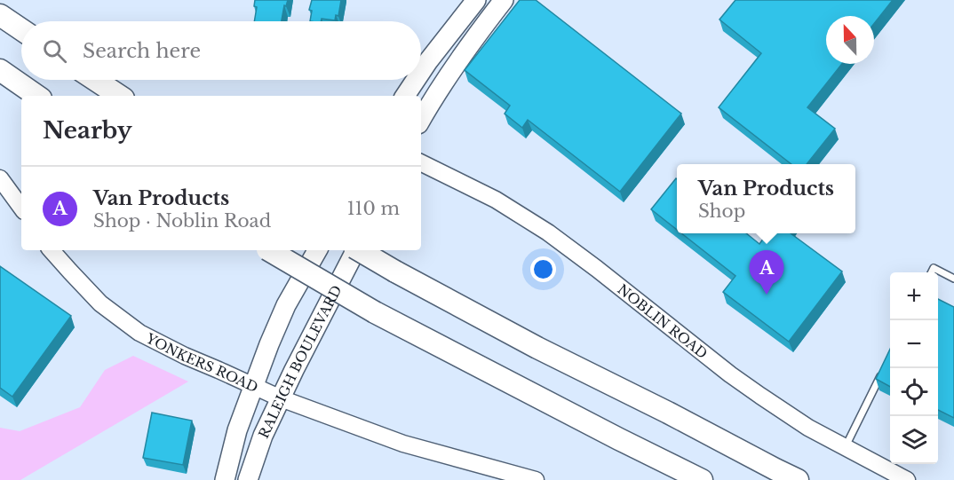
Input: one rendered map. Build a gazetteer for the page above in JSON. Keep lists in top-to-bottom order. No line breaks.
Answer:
{"streets":{"main road":["RALEIGH BOULEVARD"],"street":["NOBLIN ROAD","YONKERS ROAD"]},"crossings":[["YONKERS ROAD","RALEIGH BOULEVARD"]],"north":"top","page":{"search":"Search here","heading":"Nearby","popup":["Van Products","Shop"],"list":[{"mark":"A","name":"Van Products","note":"Shop · Noblin Road","value":"110 m"}],"pins":"A","map_buttons":["+","−"]}}
